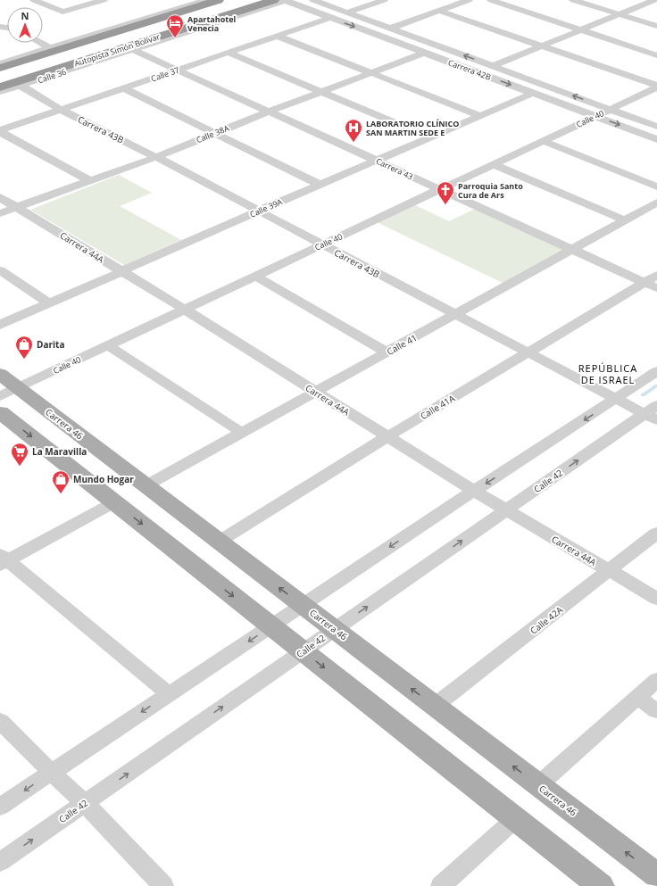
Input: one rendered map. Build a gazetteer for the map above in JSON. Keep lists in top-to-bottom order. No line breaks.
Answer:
{"streets":{"highway":["Autopista Simón Bolívar"],"main road":["Carrera 46"],"street":["Carrera 42B","Calle 37","Calle 36","Calle 40","Carrera 43B","Calle 38A","Carrera 43","Calle 39A","Carrera 44A","Calle 41","Calle 41A","Calle 42","Calle 42A"]},"crossings":[["Autopista Simón Bolívar","Carrera 42B"],["Autopista Simón Bolívar","Calle 36"],["Carrera 42B","Calle 37"],["Carrera 42B","Calle 36"],["Carrera 42B","Calle 40"],["Carrera 42B","Calle 38A"],["Carrera 42B","Calle 39A"],["Calle 37","Carrera 43B"],["Calle 37","Carrera 43"],["Calle 36","Carrera 43B"],["Calle 36","Carrera 43"],["Calle 40","Carrera 43B"],["Calle 40","Carrera 43"],["Calle 40","Carrera 44A"],["Calle 40","Carrera 46"],["Carrera 43B","Calle 38A"],["Carrera 43B","Calle 39A"],["Carrera 43B","Calle 41"],["Carrera 43B","Calle 41A"],["Carrera 43B","Calle 42"],["Calle 38A","Carrera 43"],["Calle 38A","Carrera 44A"],["Carrera 43","Calle 39A"],["Carrera 43","Calle 41"],["Carrera 43","Calle 41A"],["Calle 39A","Carrera 44A"],["Carrera 44A","Calle 41"],["Carrera 44A","Calle 41A"],["Carrera 44A","Calle 42"],["Carrera 44A","Calle 42A"],["Calle 41","Carrera 46"],["Calle 41A","Carrera 46"],["Carrera 46","Calle 42"],["Carrera 46","Calle 42A"]],"districts":["REPÚBLICA DE ISRAEL"],"places":{"hotel":["Apartahotel Venecia"],"hospital":["LABORATORIO CLÍNICO SAN MARTIN SEDE E"],"church":["Parroquia Santo Cura de Ars"],"shop":["Darita","Mundo Hogar"],"supermarket":["La Maravilla"]},"north":"top"}
